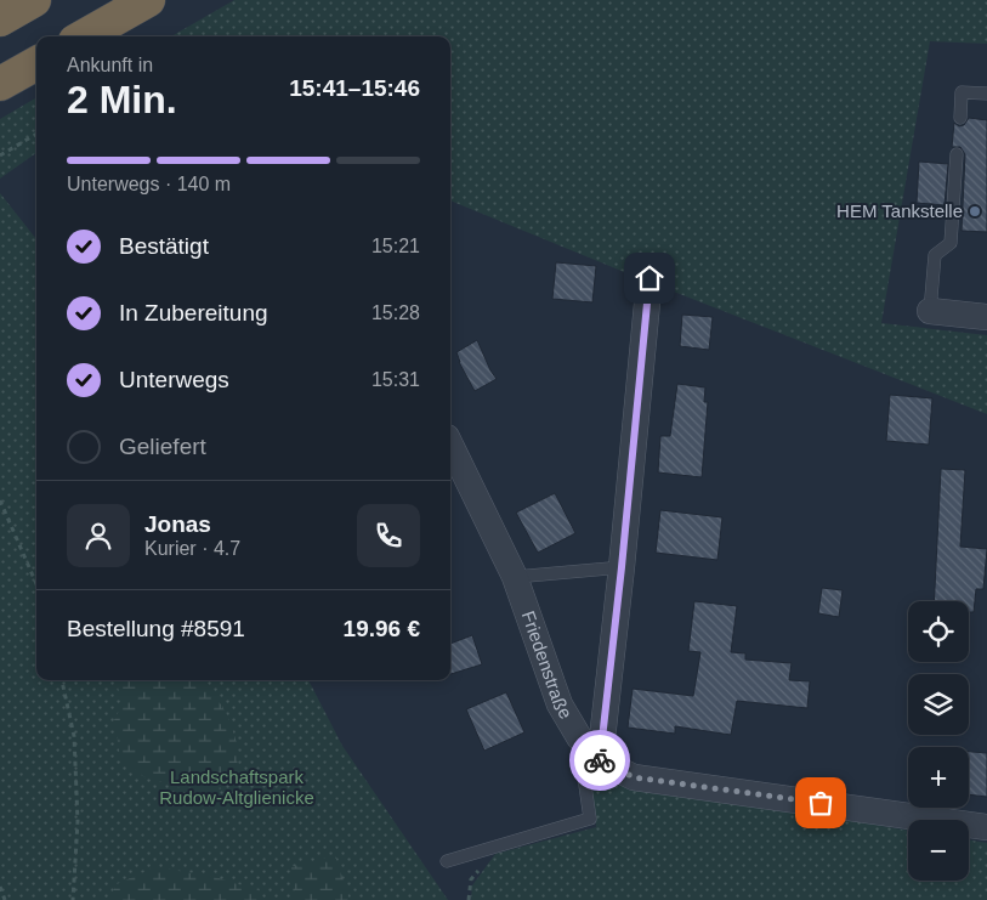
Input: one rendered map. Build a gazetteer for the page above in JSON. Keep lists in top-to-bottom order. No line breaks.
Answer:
{"streets":{"street":["Friedenstraße"]},"parks":["Landschaftspark Rudow-Altglienicke"],"places":["HEM Tankstelle"],"page":{"heading":["2 Min.","Ankunft in","15:41–15:46"],"panel":["Jonas","Kurier · 4.7","Bestellung #8591","19.96 €"],"bar":"Unterwegs · 140 m","list":[["Bestätigt","15:21"],["In Zubereitung","15:28"],["Unterwegs","15:31"],"Geliefert"],"map_buttons":["+","−"]}}
